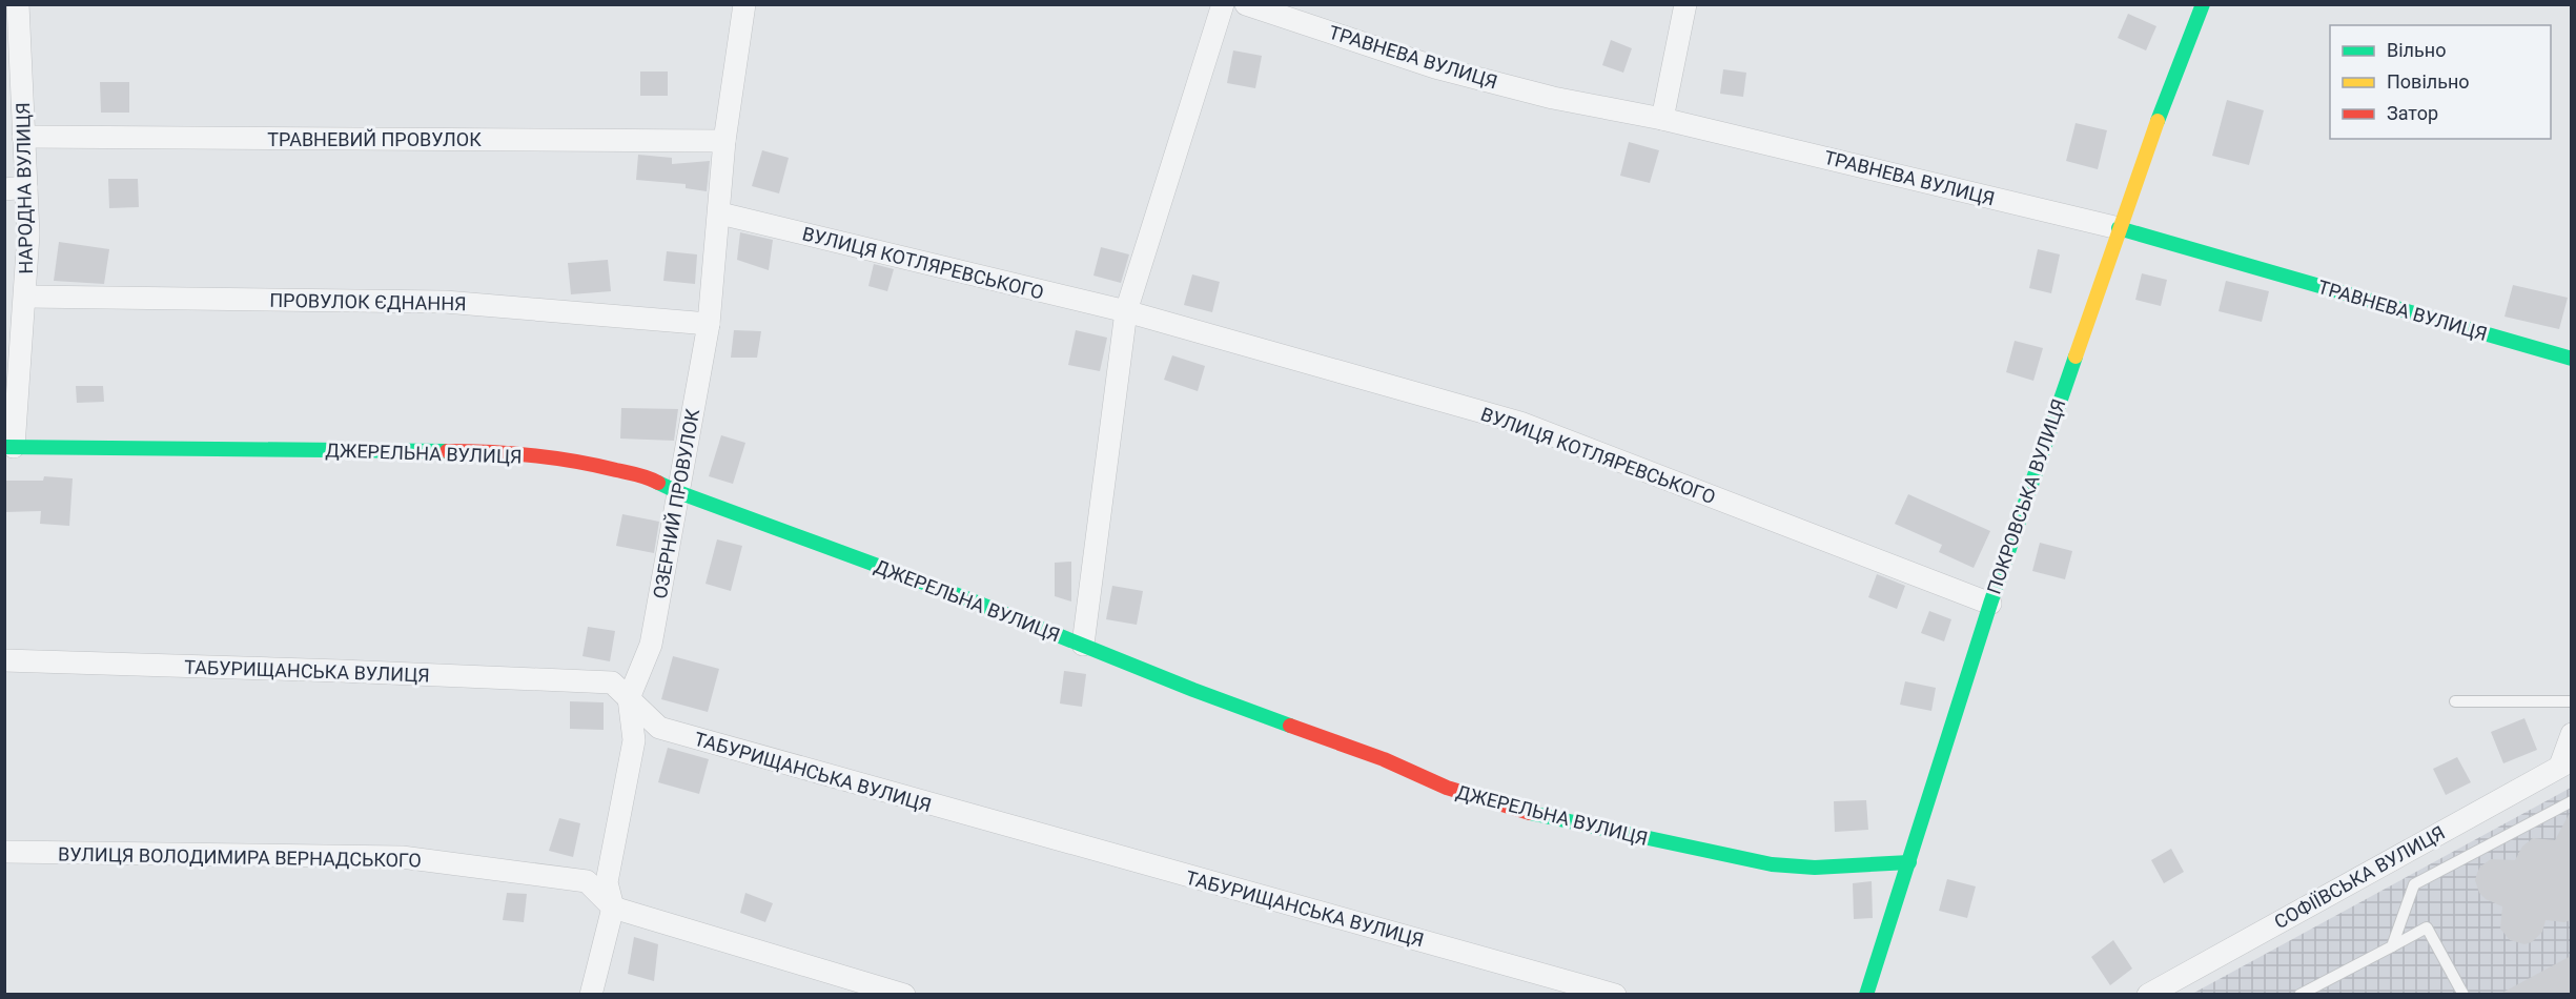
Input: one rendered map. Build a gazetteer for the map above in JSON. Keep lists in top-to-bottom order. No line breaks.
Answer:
{"streets":{"street":["ТРАВНЕВА ВУЛИЦЯ","ТРАВНЕВИЙ ПРОВУЛОК","НАРОДНА ВУЛИЦЯ","ВУЛИЦЯ КОТЛЯРЕВСЬКОГО","ПРОВУЛОК ЄДНАННЯ","ДЖЕРЕЛЬНА ВУЛИЦЯ","ПОКРОВСЬКА ВУЛИЦЯ","ОЗЕРНИЙ ПРОВУЛОК","ТАБУРИЩАНСЬКА ВУЛИЦЯ","ВУЛИЦЯ ВОЛОДИМИРА ВЕРНАДСЬКОГО","СОФІЇВСЬКА ВУЛИЦЯ"]},"crossings":[["ТРАВНЕВА ВУЛИЦЯ","ПОКРОВСЬКА ВУЛИЦЯ"],["ТРАВНЕВИЙ ПРОВУЛОК","НАРОДНА ВУЛИЦЯ"],["ТРАВНЕВИЙ ПРОВУЛОК","ОЗЕРНИЙ ПРОВУЛОК"],["НАРОДНА ВУЛИЦЯ","ПРОВУЛОК ЄДНАННЯ"],["НАРОДНА ВУЛИЦЯ","ДЖЕРЕЛЬНА ВУЛИЦЯ"],["ВУЛИЦЯ КОТЛЯРЕВСЬКОГО","ПОКРОВСЬКА ВУЛИЦЯ"],["ВУЛИЦЯ КОТЛЯРЕВСЬКОГО","ОЗЕРНИЙ ПРОВУЛОК"],["ПРОВУЛОК ЄДНАННЯ","ОЗЕРНИЙ ПРОВУЛОК"],["ДЖЕРЕЛЬНА ВУЛИЦЯ","ПОКРОВСЬКА ВУЛИЦЯ"],["ДЖЕРЕЛЬНА ВУЛИЦЯ","ОЗЕРНИЙ ПРОВУЛОК"],["ОЗЕРНИЙ ПРОВУЛОК","ТАБУРИЩАНСЬКА ВУЛИЦЯ"],["ОЗЕРНИЙ ПРОВУЛОК","ВУЛИЦЯ ВОЛОДИМИРА ВЕРНАДСЬКОГО"]],"legend":["Вільно","Повільно","Затор"]}
